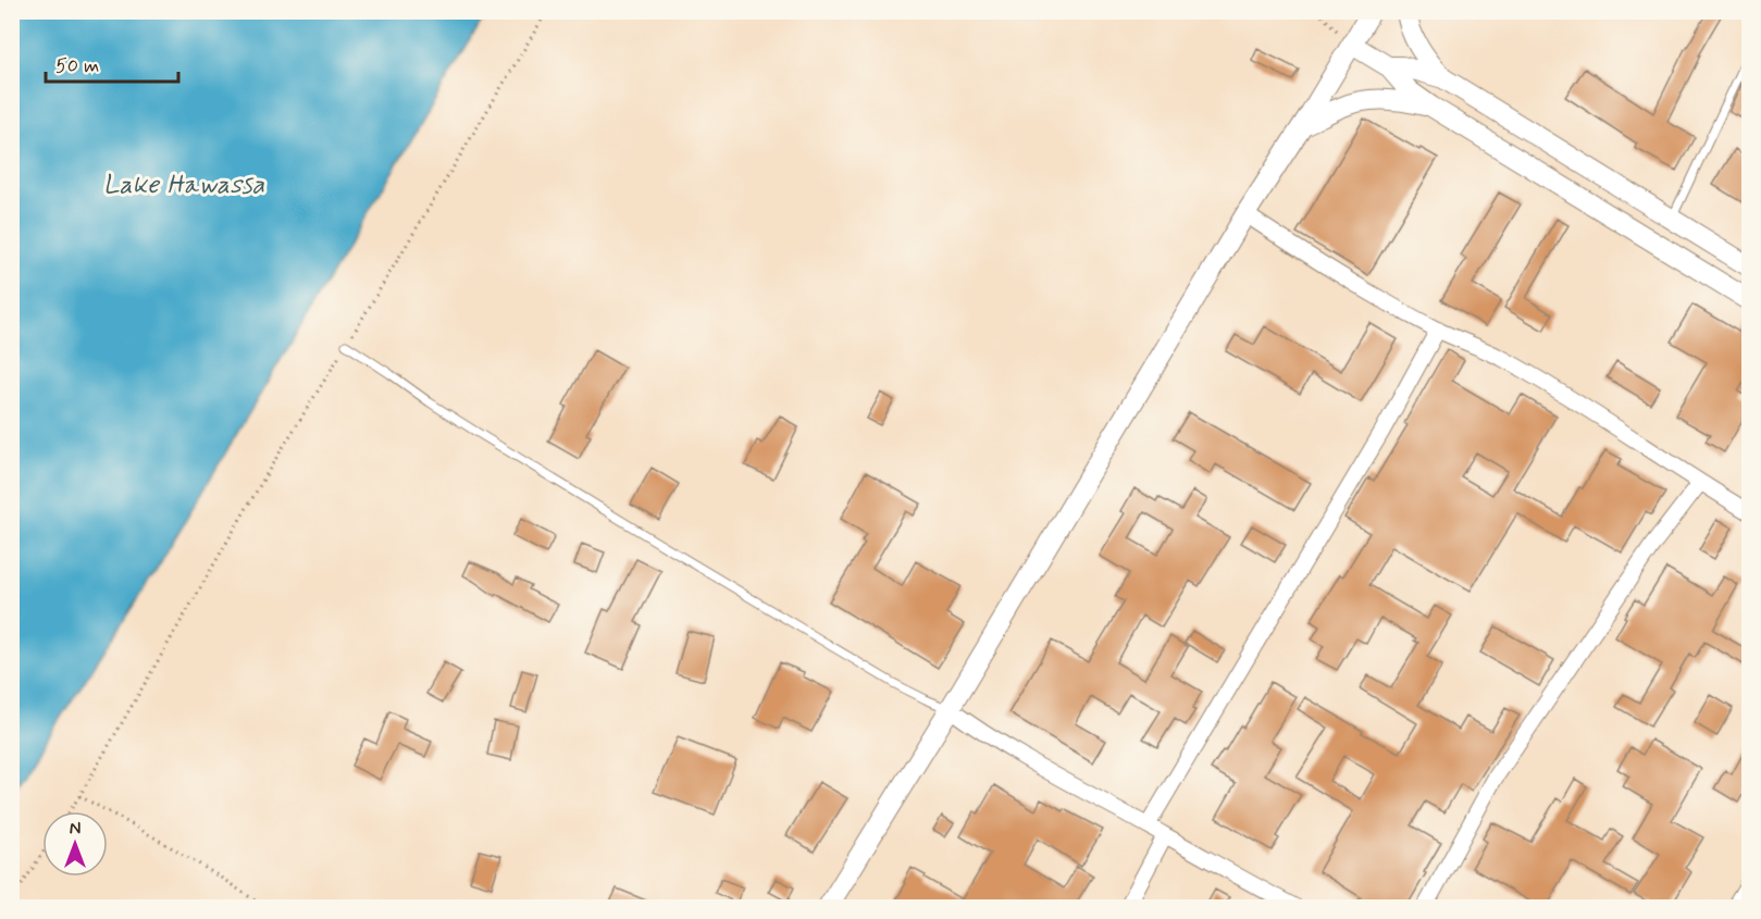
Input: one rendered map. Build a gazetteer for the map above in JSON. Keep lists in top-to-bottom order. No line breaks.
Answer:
{"water":["Lake Hawassa"],"scale_bar":"50 m","north":"top"}
